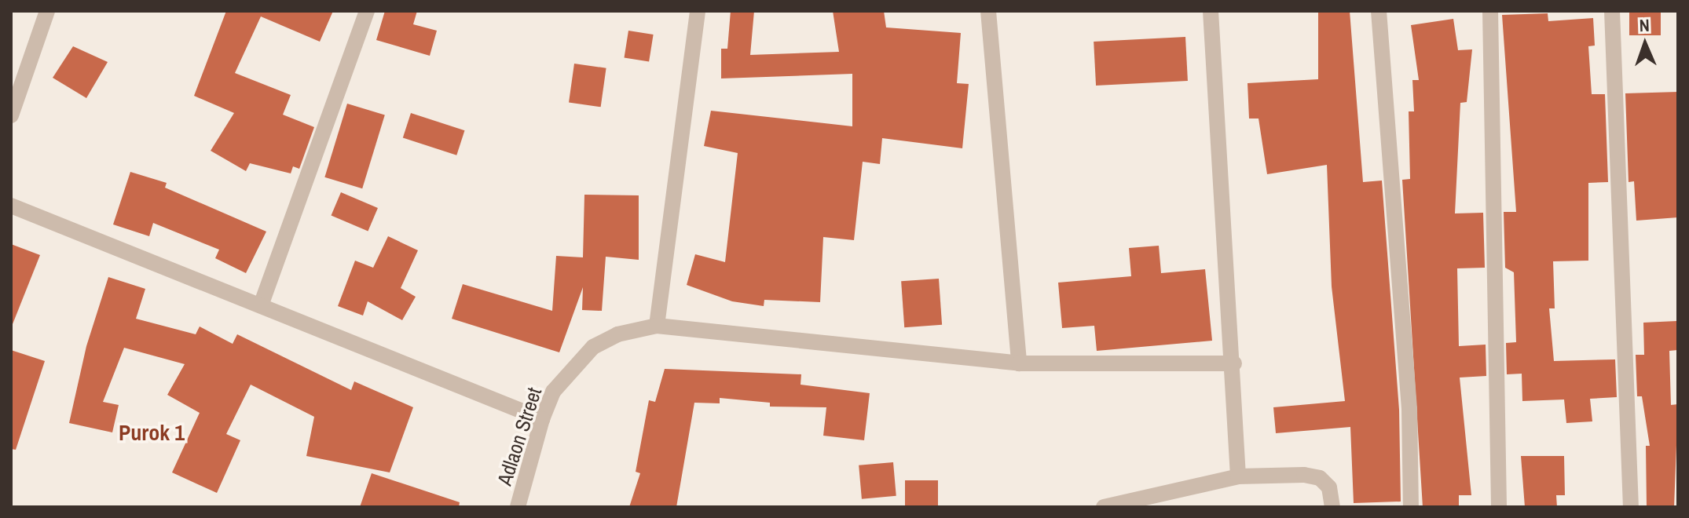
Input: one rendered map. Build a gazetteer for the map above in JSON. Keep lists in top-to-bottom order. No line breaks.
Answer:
{"streets":{"street":["Adlaon Street"]},"districts":["Purok 1"],"north":"top"}
